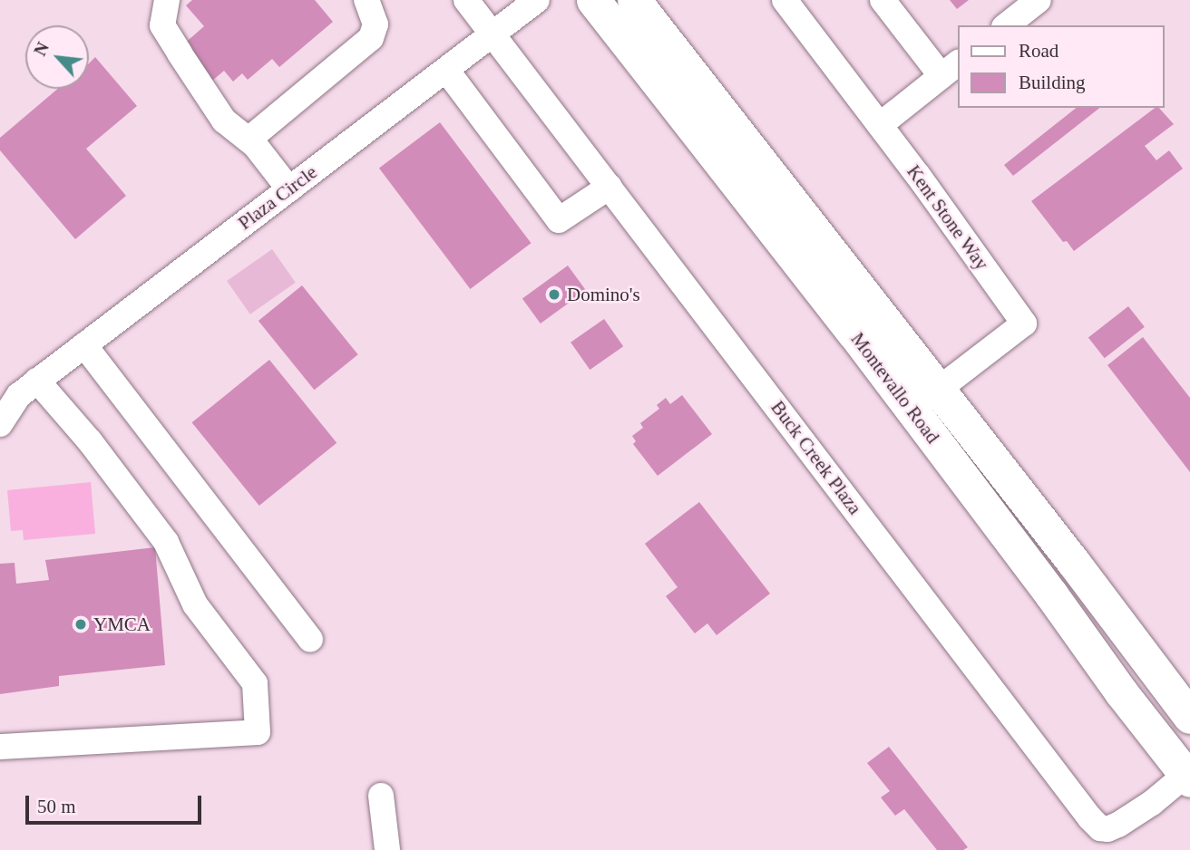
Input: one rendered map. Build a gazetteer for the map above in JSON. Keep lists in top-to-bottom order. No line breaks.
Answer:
{"streets":{"main road":["Montevallo Road"],"street":["Plaza Circle","Kent Stone Way","Buck Creek Plaza"]},"crossings":[["Plaza Circle","Buck Creek Plaza"],["Kent Stone Way","Montevallo Road"],["Montevallo Road","Buck Creek Plaza"]],"places":["Domino's","YMCA"],"legend":["Road","Building"],"scale_bar":"50 m","north":"top left"}
